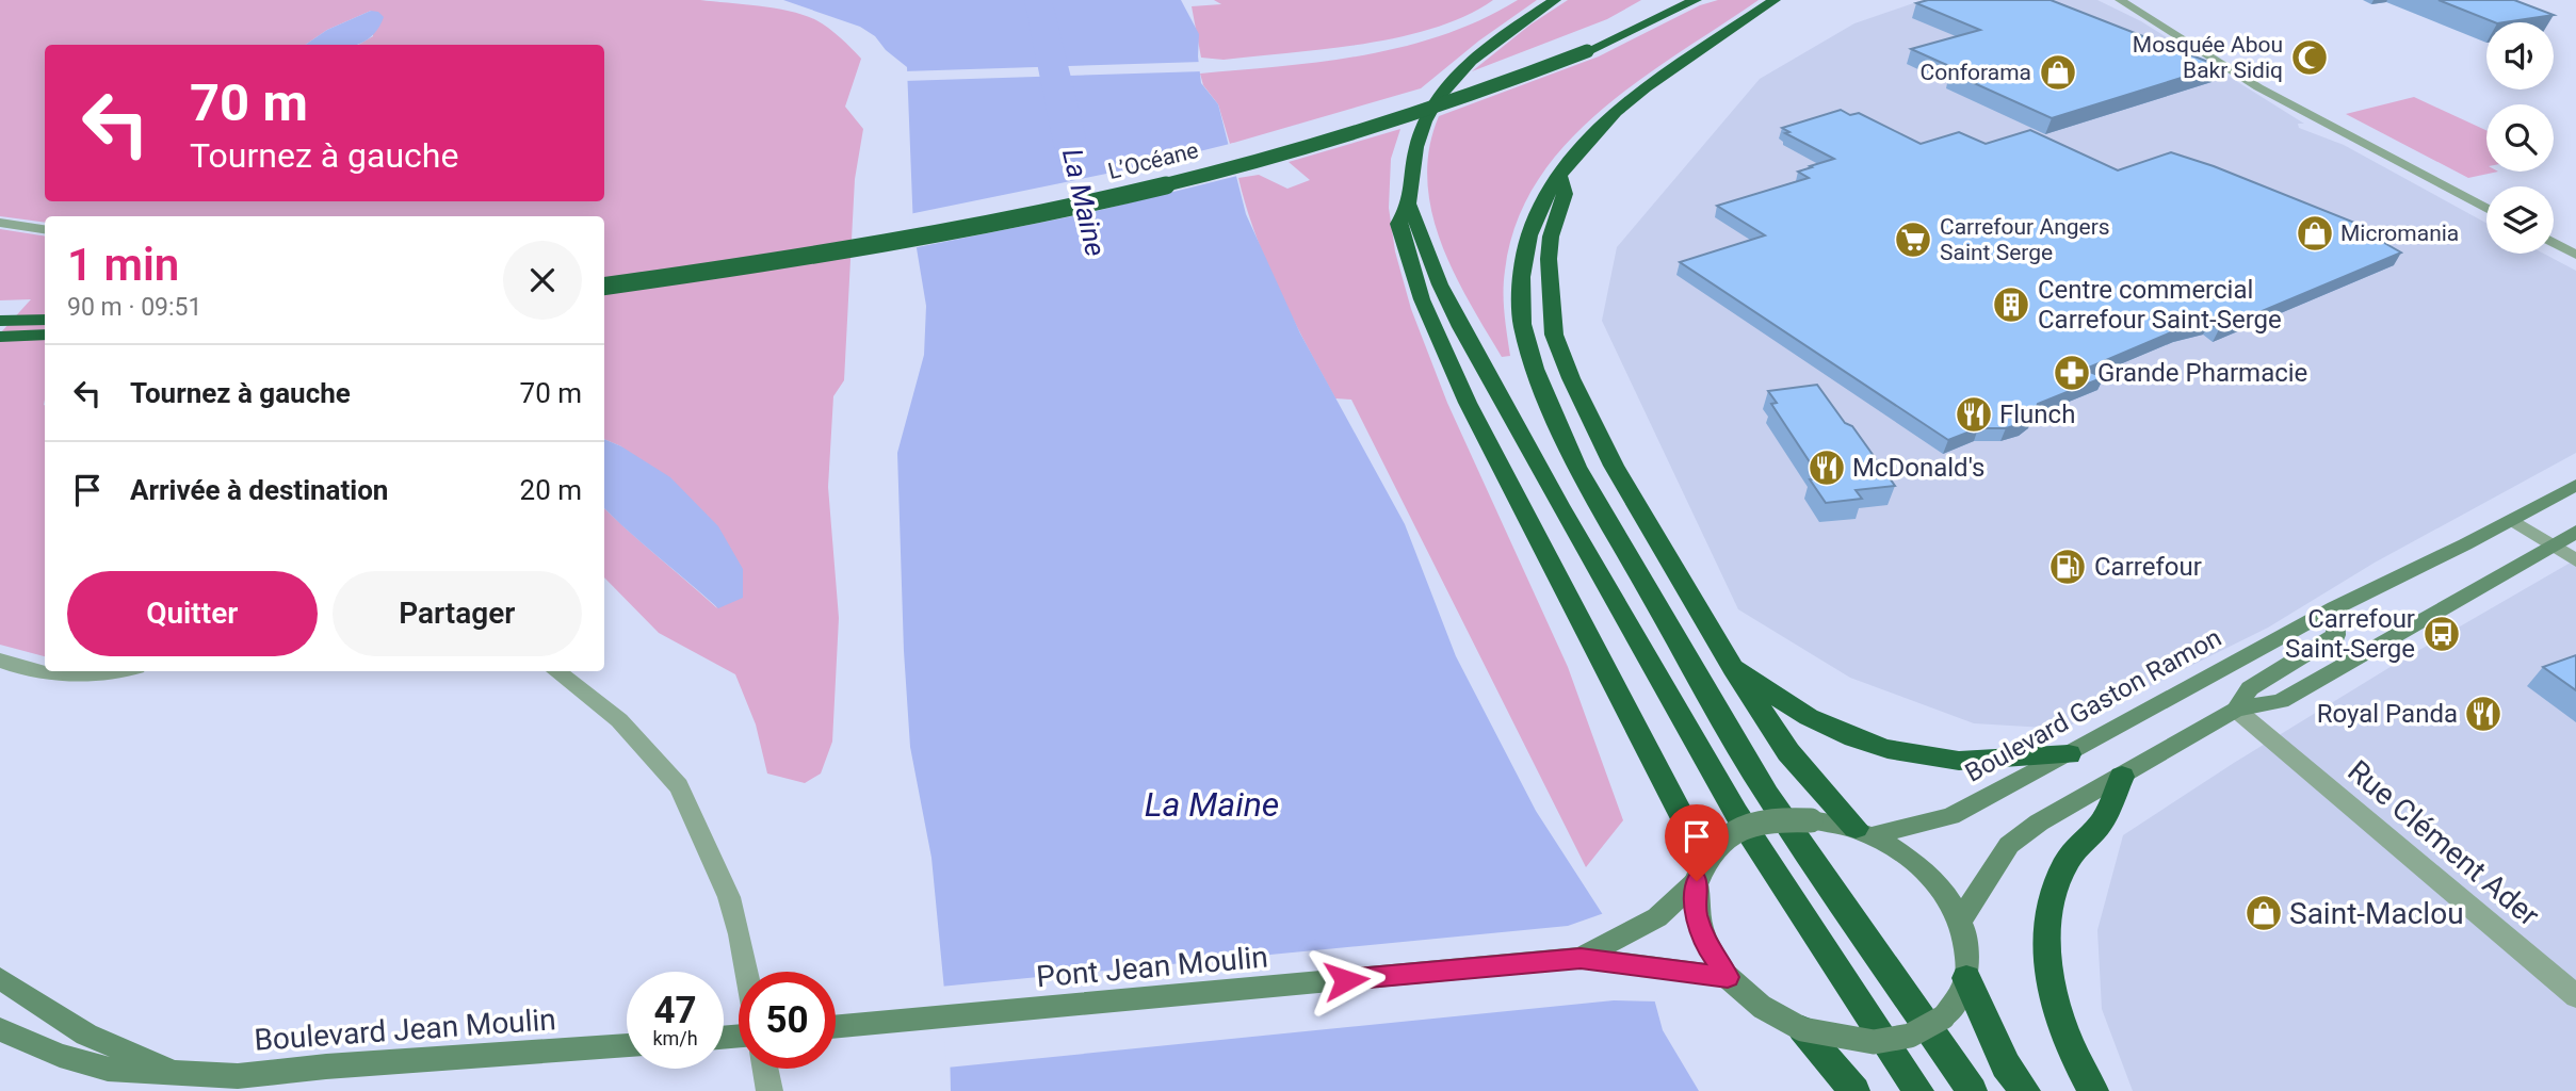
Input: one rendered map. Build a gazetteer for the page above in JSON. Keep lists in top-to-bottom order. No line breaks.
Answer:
{"streets":{"highway":["L’Océane"],"main road":["Boulevard Gaston Ramon","Pont Jean Moulin","Boulevard Jean Moulin"],"street":["Rue Clément Ader"]},"crossings":[["Boulevard Gaston Ramon","Pont Jean Moulin"]],"water":["La Maine"],"places":{"mosque":["Mosquée Abou Bakr Sidiq"],"shop":["Conforama","Micromania","Saint-Maclou"],"supermarket":["Carrefour Angers Saint Serge"],"building":["Centre commercial Carrefour Saint-Serge"],"pharmacy":["Grande Pharmacie"],"restaurant":["Flunch","McDonald's","Royal Panda"],"fuel station":["Carrefour"],"bus stop":["Carrefour Saint-Serge"]},"page":{"turn":["70 m","Tournez à gauche"],"heading":["1 min","90 m · 09:51"],"list":[{"name":"Tournez à gauche","value":"70 m"},{"name":"Arrivée à destination","value":"20 m"}],"buttons":["Quitter","Partager"],"speed":"47 km/h","limit":"50"}}
